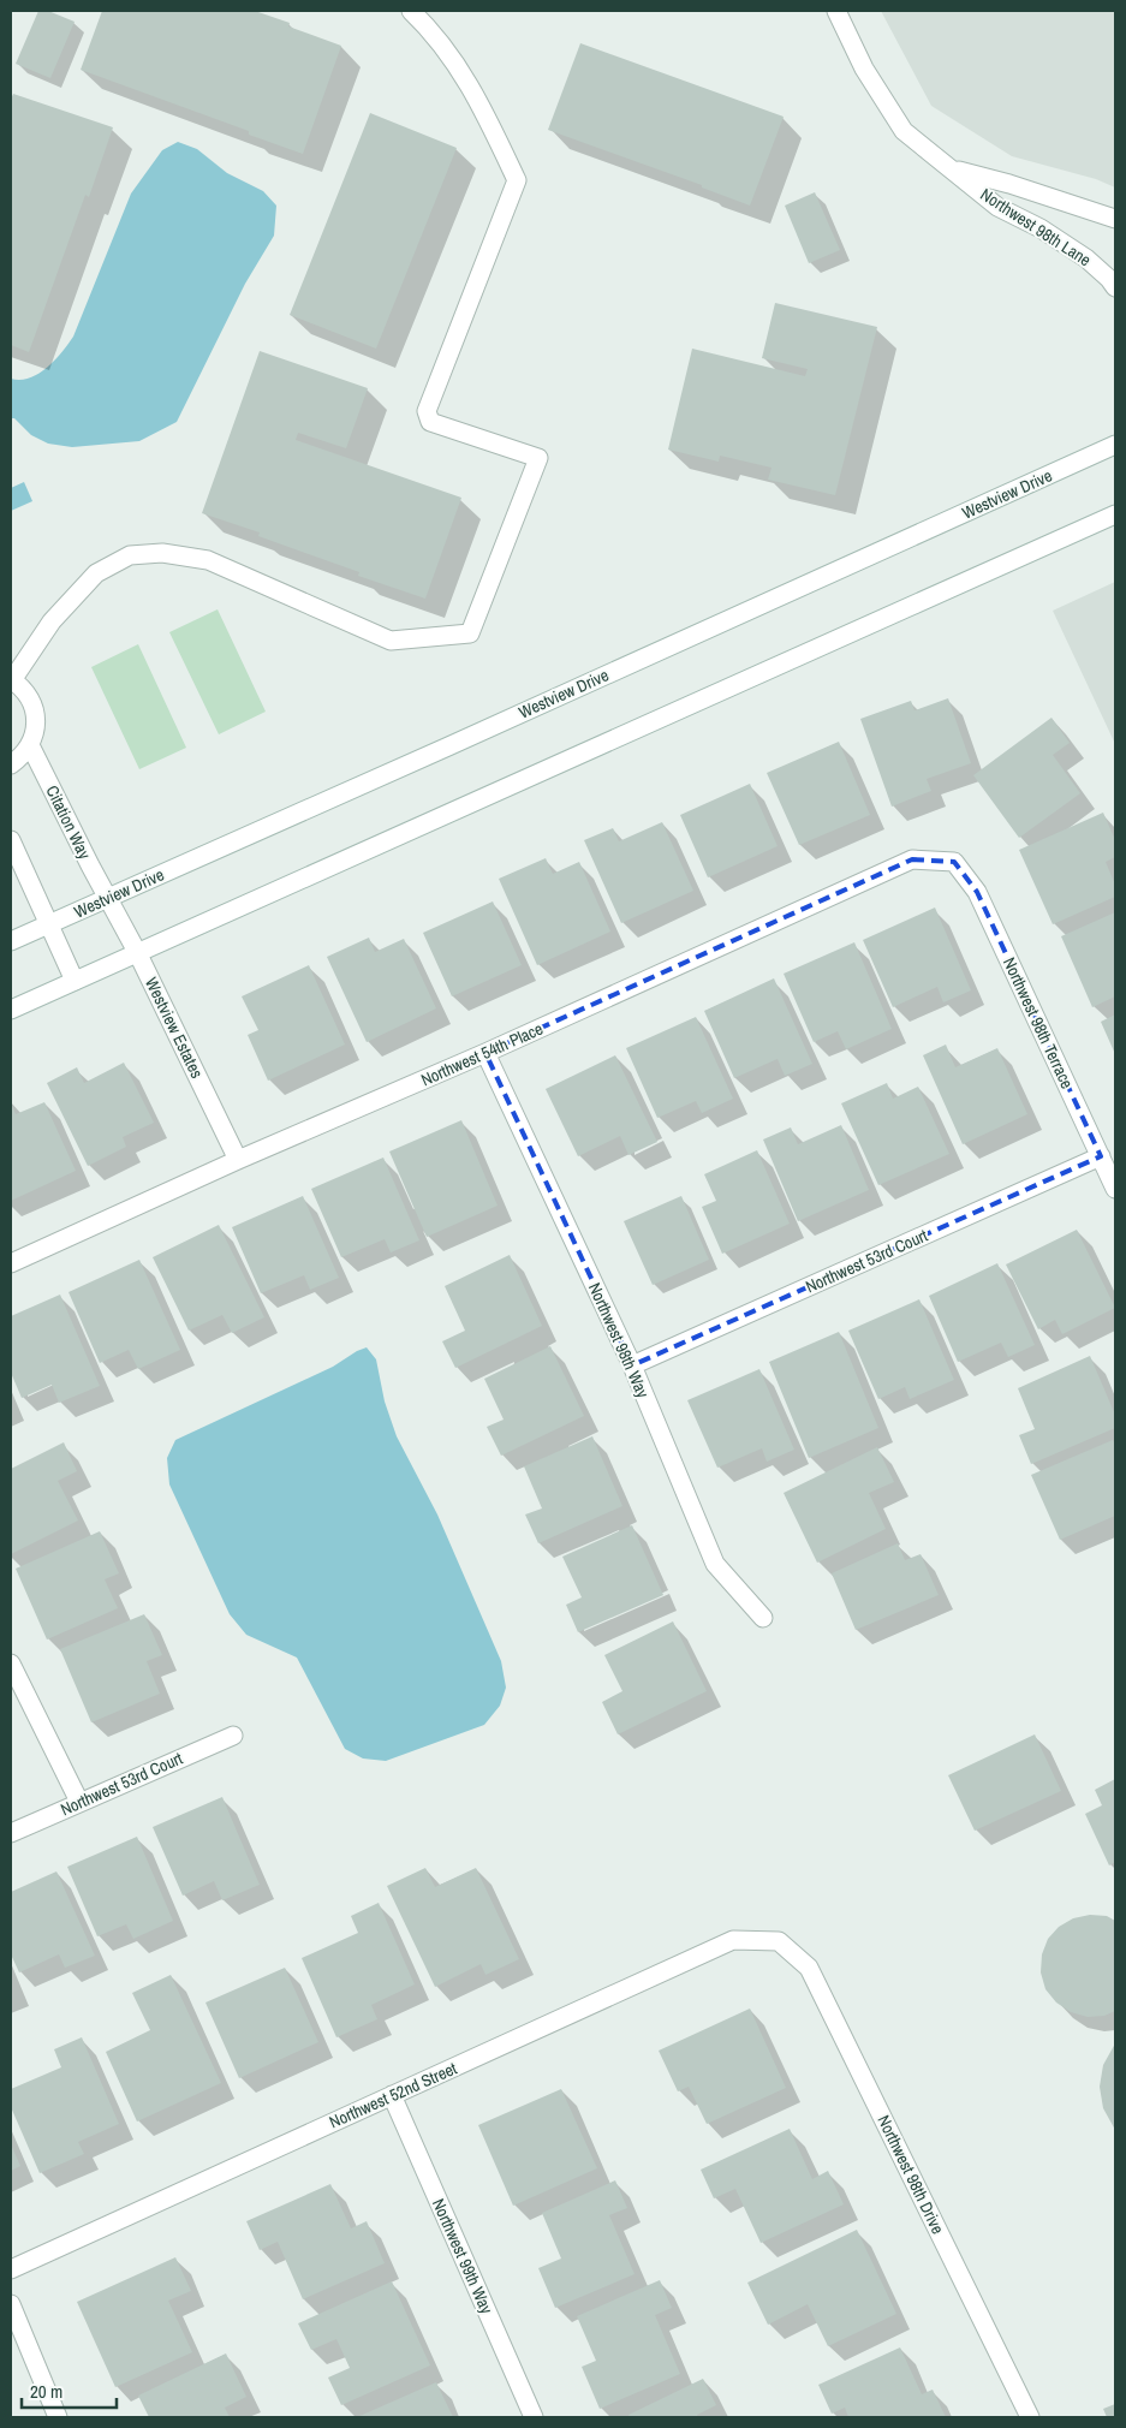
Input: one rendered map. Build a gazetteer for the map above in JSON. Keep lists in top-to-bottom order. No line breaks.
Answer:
{"streets":{"street":["Northwest 98th Lane","Westview Drive","Citation Way","Northwest 98th Terrace","Westview Estates","Northwest 54th Place","Northwest 53rd Court","Northwest 98th Way","Northwest 52nd Street","Northwest 98th Drive","Northwest 99th Way"]},"crossings":[["Westview Drive","Citation Way"],["Westview Drive","Westview Estates"],["Citation Way","Westview Estates"],["Northwest 98th Terrace","Northwest 54th Place"],["Northwest 98th Terrace","Northwest 53rd Court"],["Westview Estates","Northwest 54th Place"],["Northwest 54th Place","Northwest 98th Way"],["Northwest 53rd Court","Northwest 98th Way"],["Northwest 52nd Street","Northwest 98th Drive"],["Northwest 52nd Street","Northwest 99th Way"]],"scale_bar":"20 m"}
